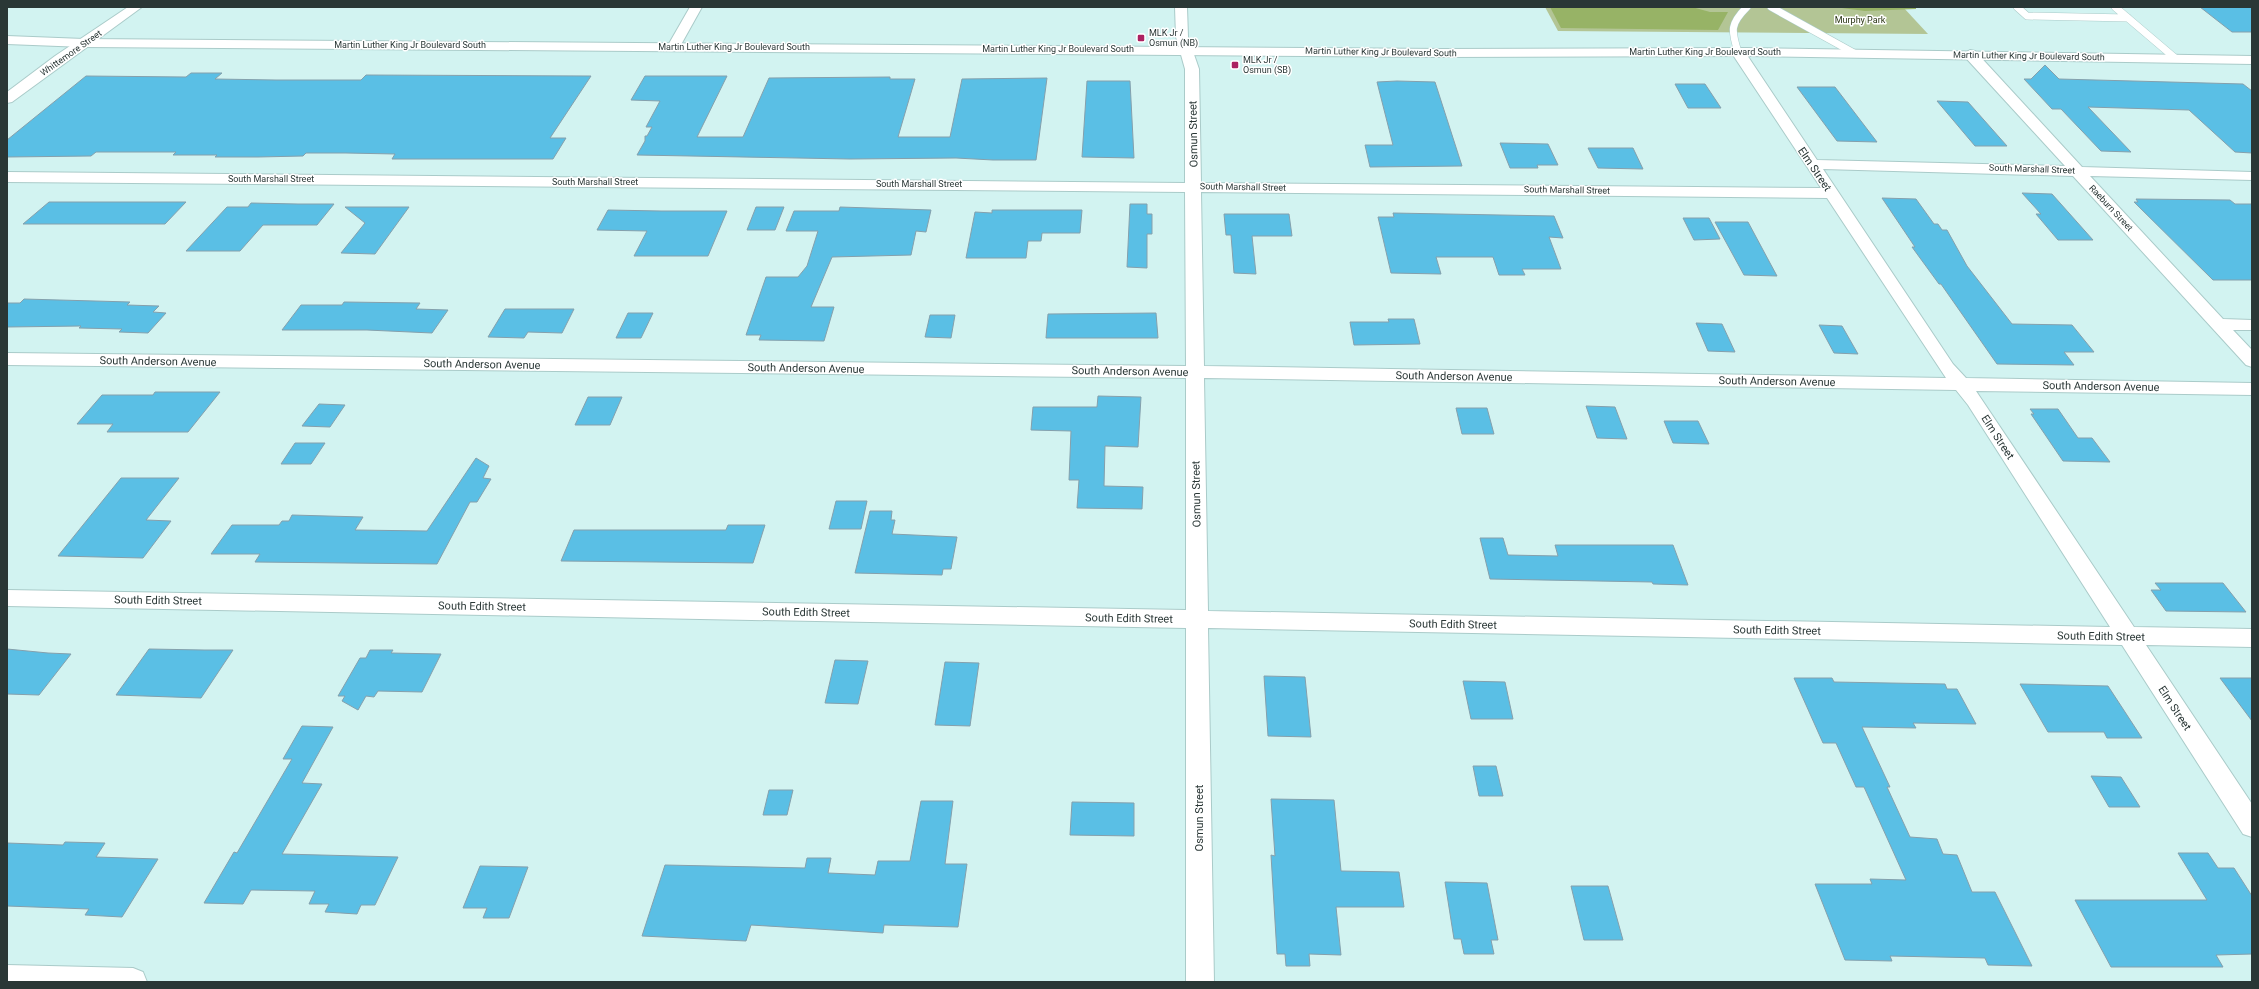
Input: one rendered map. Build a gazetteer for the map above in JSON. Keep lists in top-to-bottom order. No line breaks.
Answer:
{"streets":{"main road":["Martin Luther King Jr Boulevard South"],"street":["Whittemore Street","Osmun Street","Elm Street","South Marshall Street","Raeburn Street","South Anderson Avenue","South Edith Street"]},"crossings":[["Martin Luther King Jr Boulevard South","Whittemore Street"],["Martin Luther King Jr Boulevard South","Osmun Street"],["Martin Luther King Jr Boulevard South","Elm Street"],["Martin Luther King Jr Boulevard South","Raeburn Street"],["Osmun Street","South Marshall Street"],["Osmun Street","South Anderson Avenue"],["Osmun Street","South Edith Street"],["Elm Street","South Marshall Street"],["Elm Street","South Anderson Avenue"],["Elm Street","South Edith Street"],["South Marshall Street","Raeburn Street"]],"parks":["Murphy Park"],"places":{"transit":["MLK Jr / Osmun (NB)","MLK Jr / Osmun (SB)"]}}
